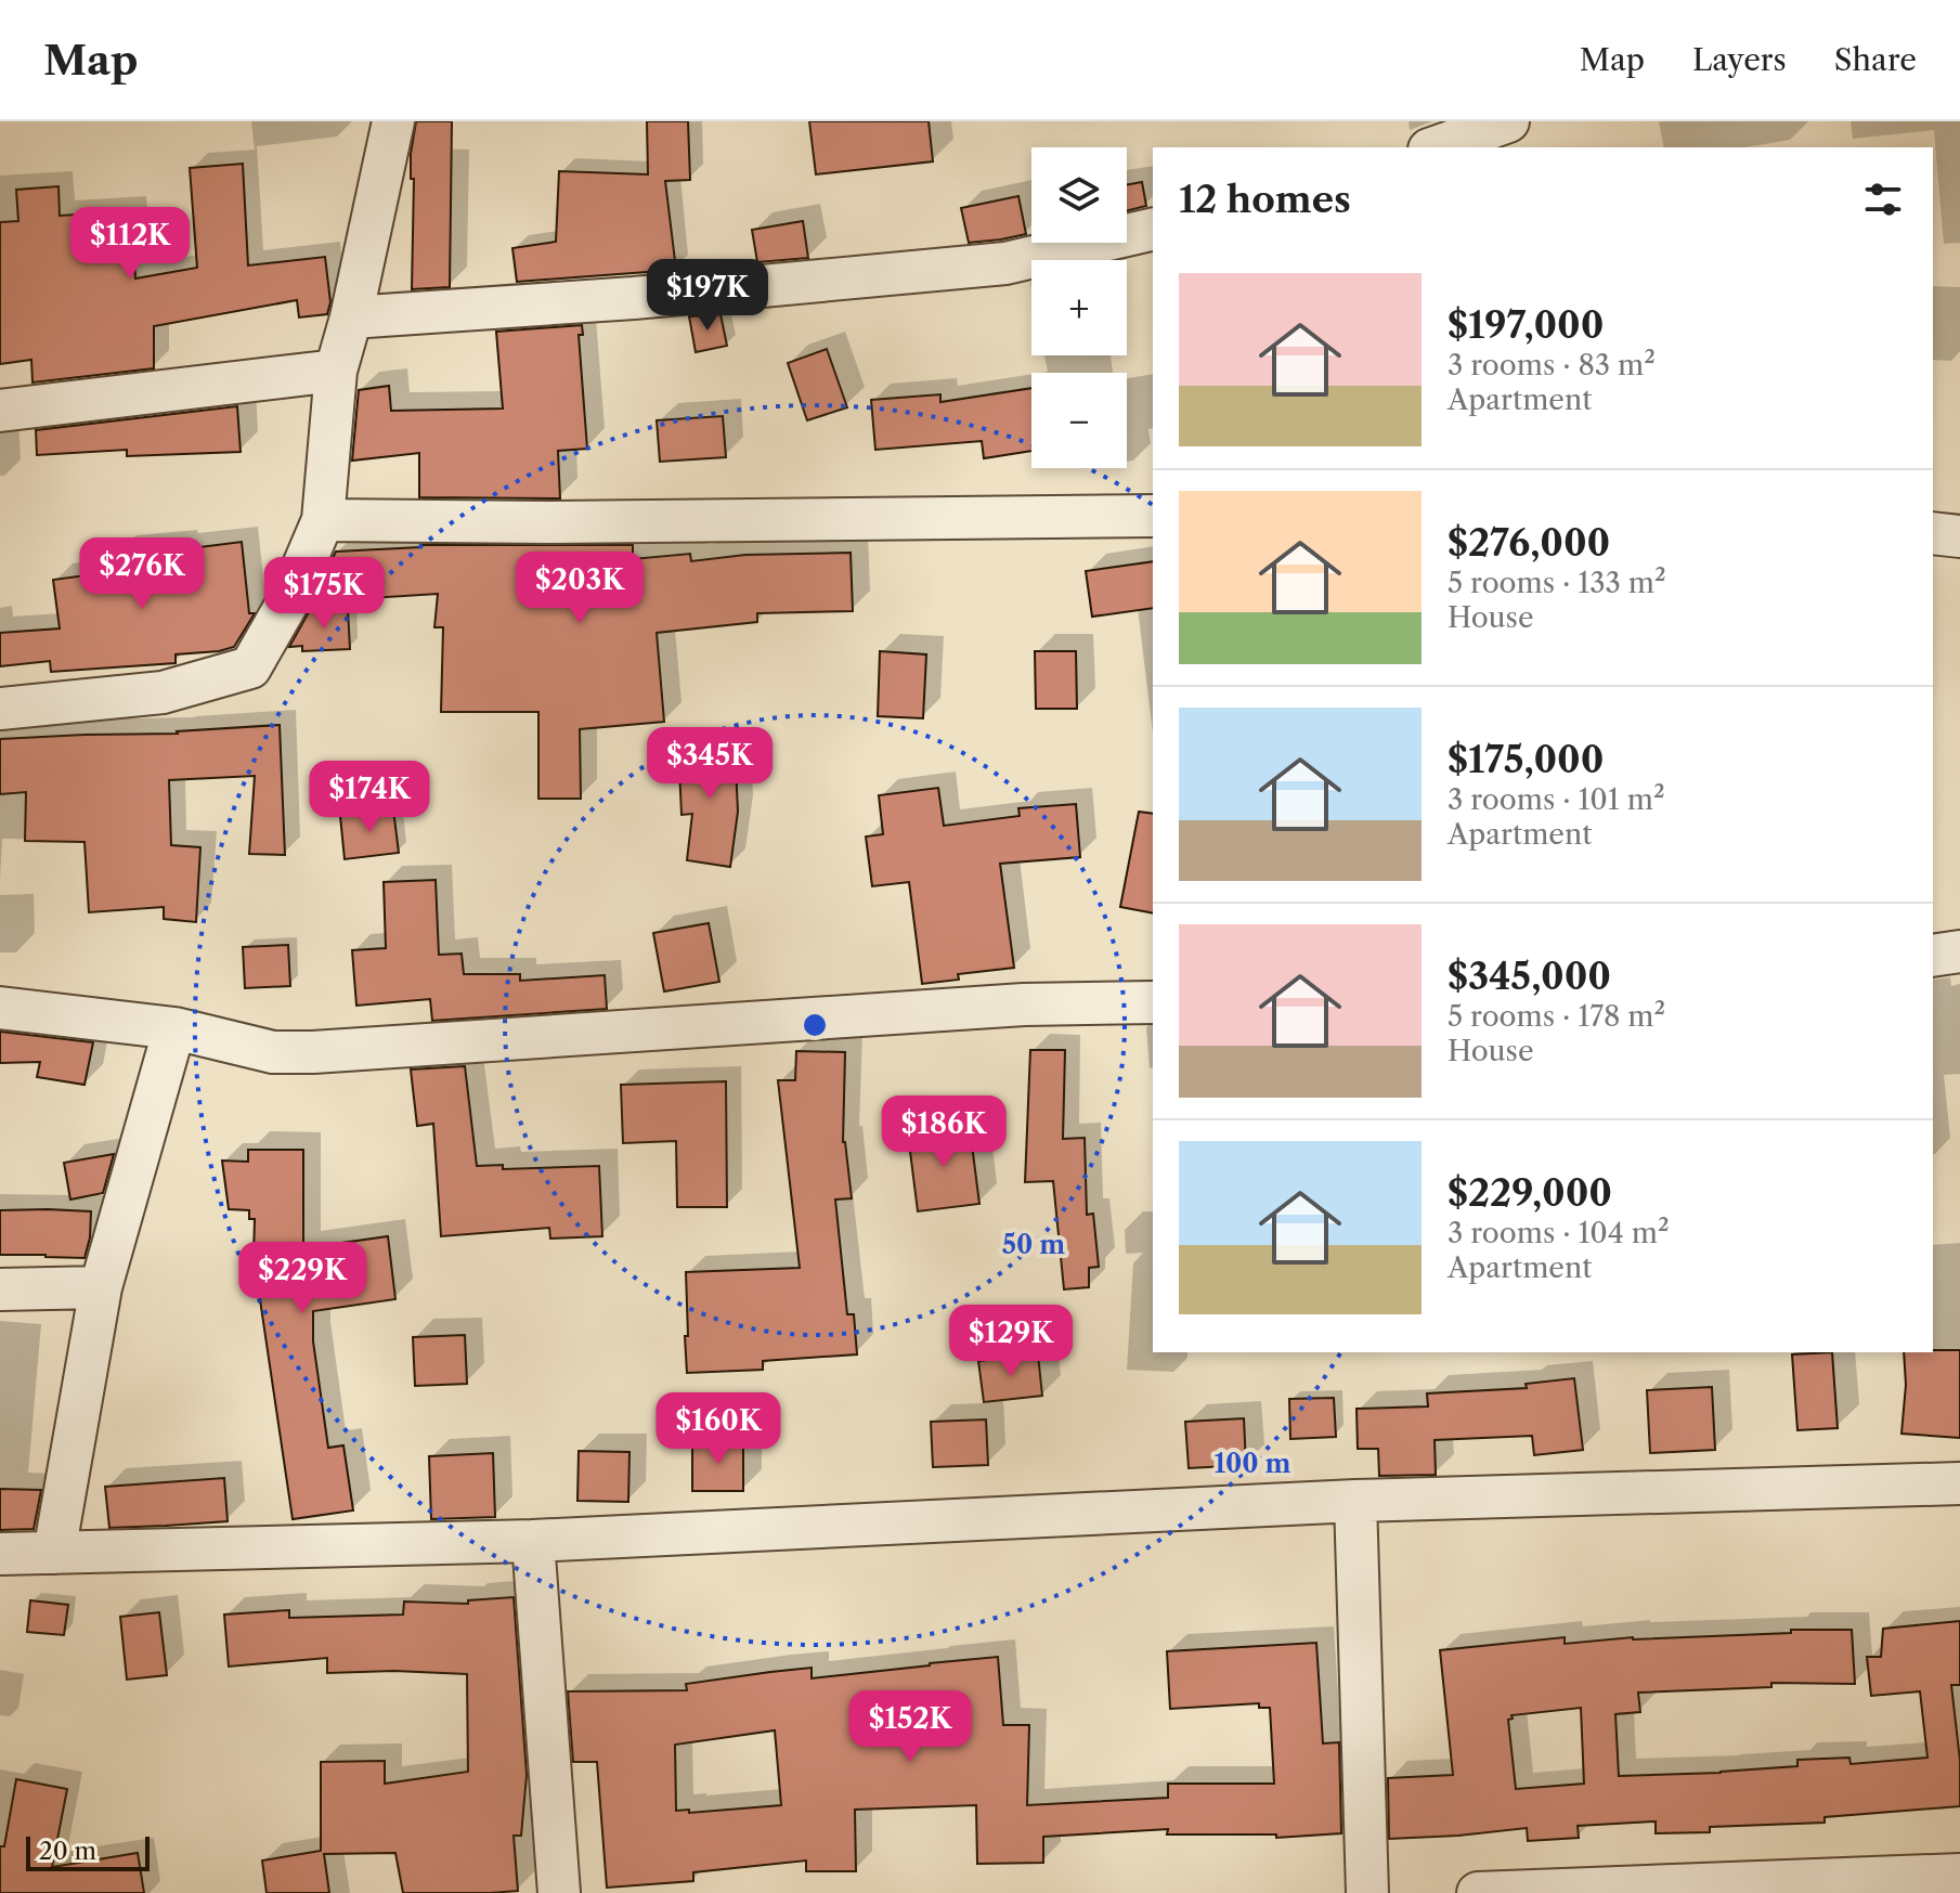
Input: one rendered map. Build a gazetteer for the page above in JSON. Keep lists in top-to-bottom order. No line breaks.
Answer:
{"scale_bar":"20 m","page":{"header":"Map","nav":["Map","Layers","Share"],"map_buttons":["+","−"],"heading":"12 homes","price":["$112K","$197K","$276K","$203K","$175K","$345K","$174K","$186K","$229K","$129K","$160K","$152K"],"list":[{"name":"$197,000","note":"3 rooms · 83 m² · Apartment"},{"name":"$276,000","note":"5 rooms · 133 m² · House"},{"name":"$175,000","note":"3 rooms · 101 m² · Apartment"},{"name":"$345,000","note":"5 rooms · 178 m² · House"},{"name":"$229,000","note":"3 rooms · 104 m² · Apartment"}],"scale":"20 m"},"rings":["50 m","100 m"]}
